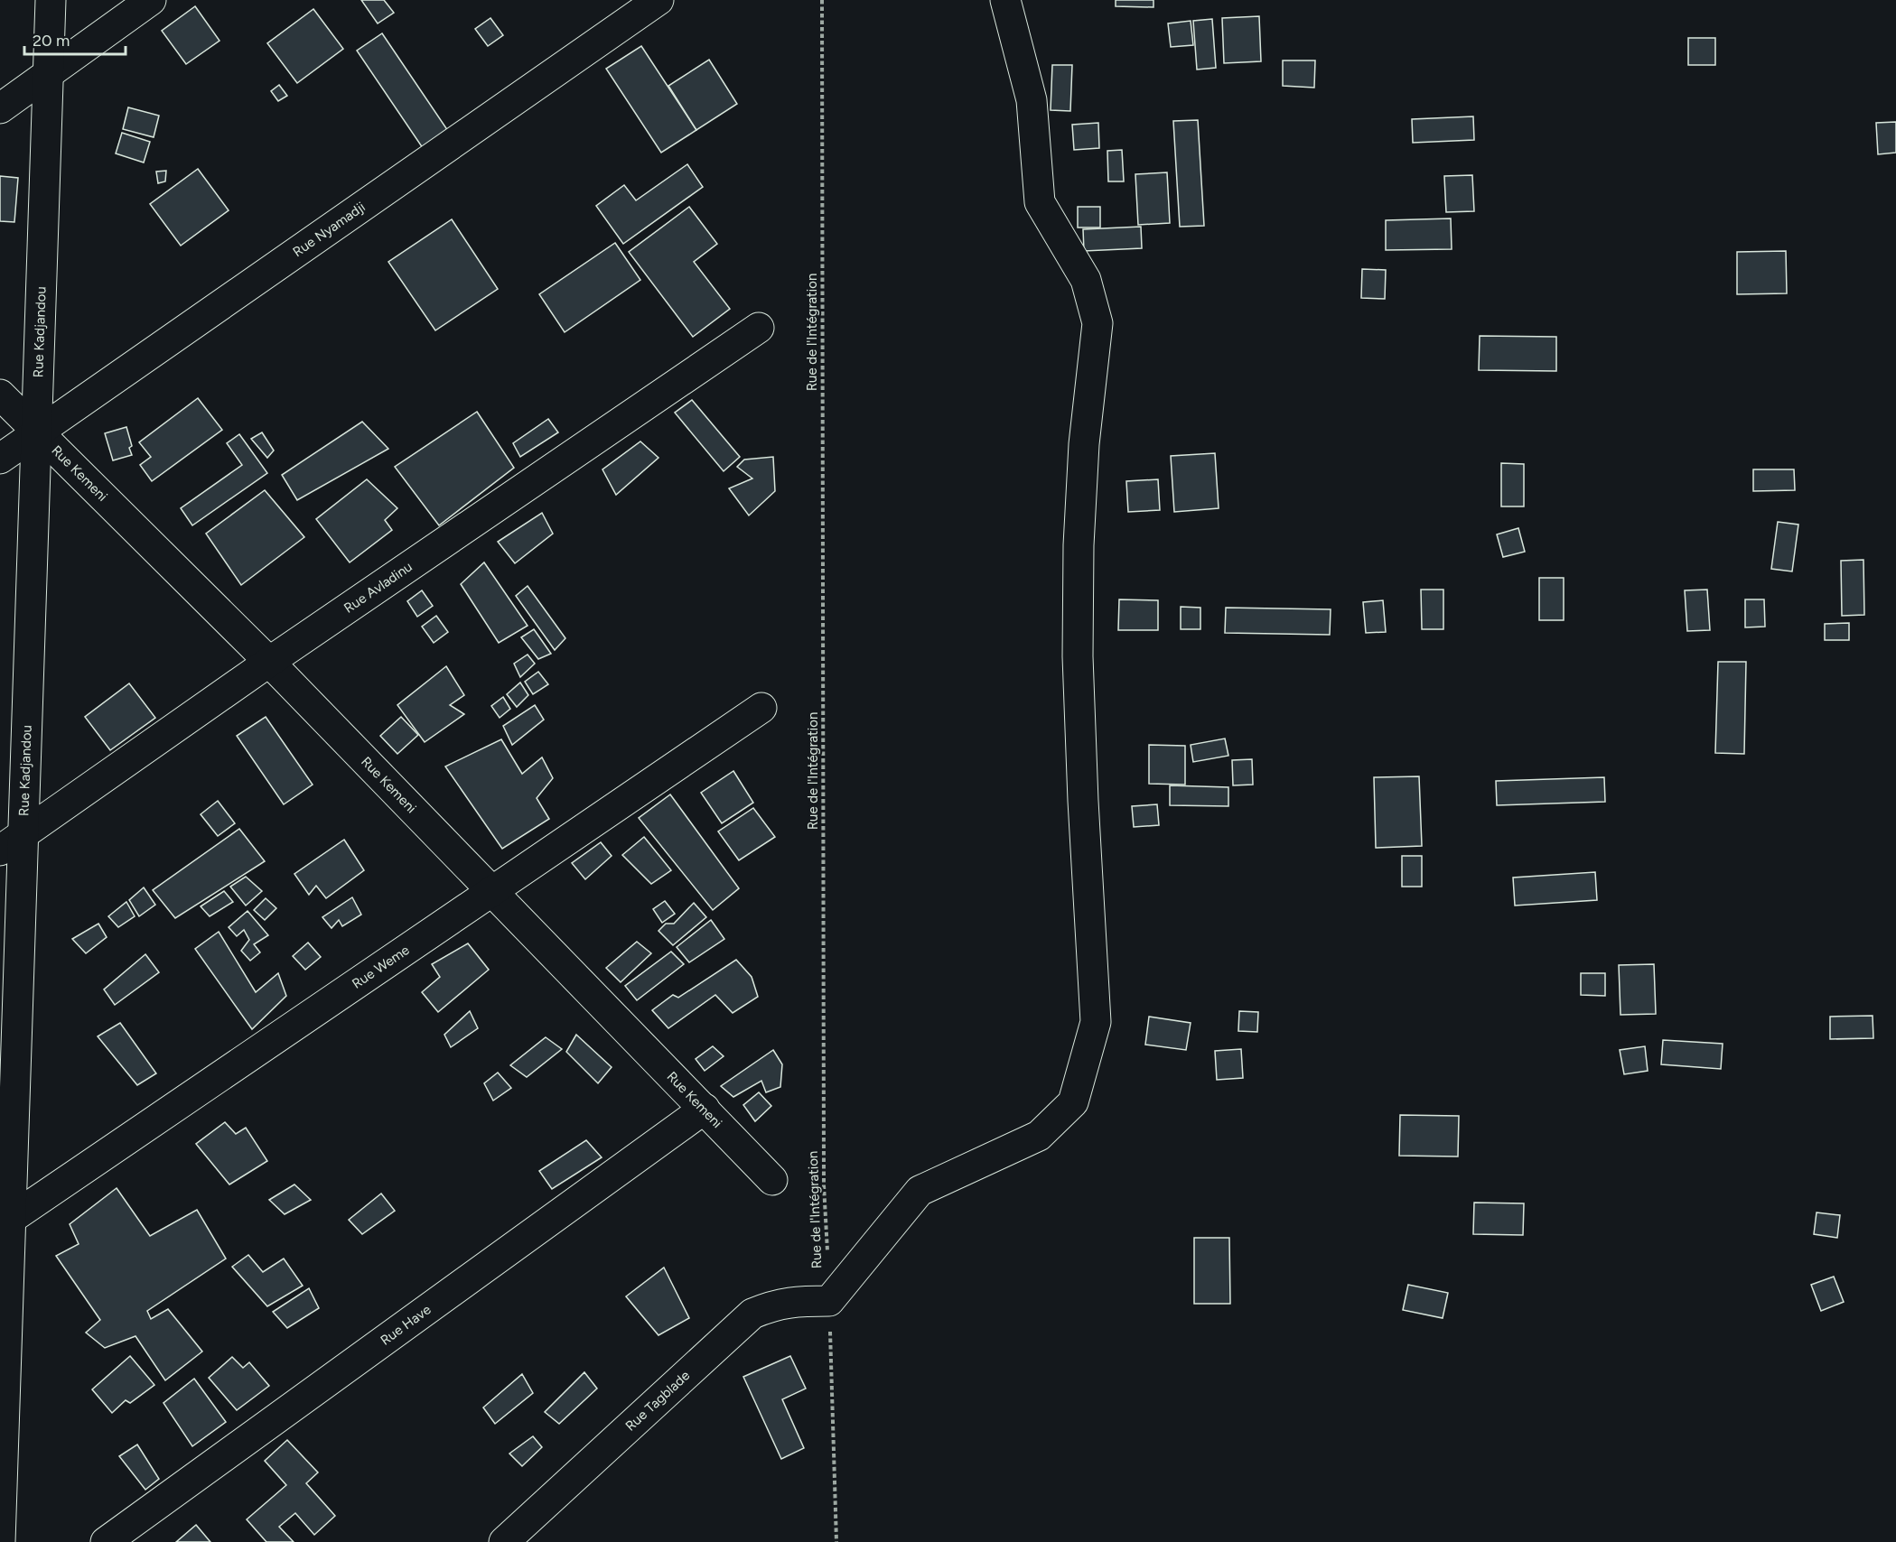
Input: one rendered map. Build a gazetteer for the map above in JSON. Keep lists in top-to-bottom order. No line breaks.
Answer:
{"streets":{"street":["Rue Nyamadji","Rue Kadjandou","Rue Kemeni","Rue Avladinu","Rue Weme","Rue Have","Rue Tagblade"],"path":["Rue de l'Intégration"]},"crossings":[["Rue Nyamadji","Rue Kadjandou"],["Rue Nyamadji","Rue Kemeni"],["Rue Kadjandou","Rue Kemeni"],["Rue Kadjandou","Rue Avladinu"],["Rue Kadjandou","Rue Weme"],["Rue de l'Intégration","Rue Tagblade"],["Rue Kemeni","Rue Avladinu"],["Rue Kemeni","Rue Weme"],["Rue Kemeni","Rue Have"]],"scale_bar":"20 m"}
